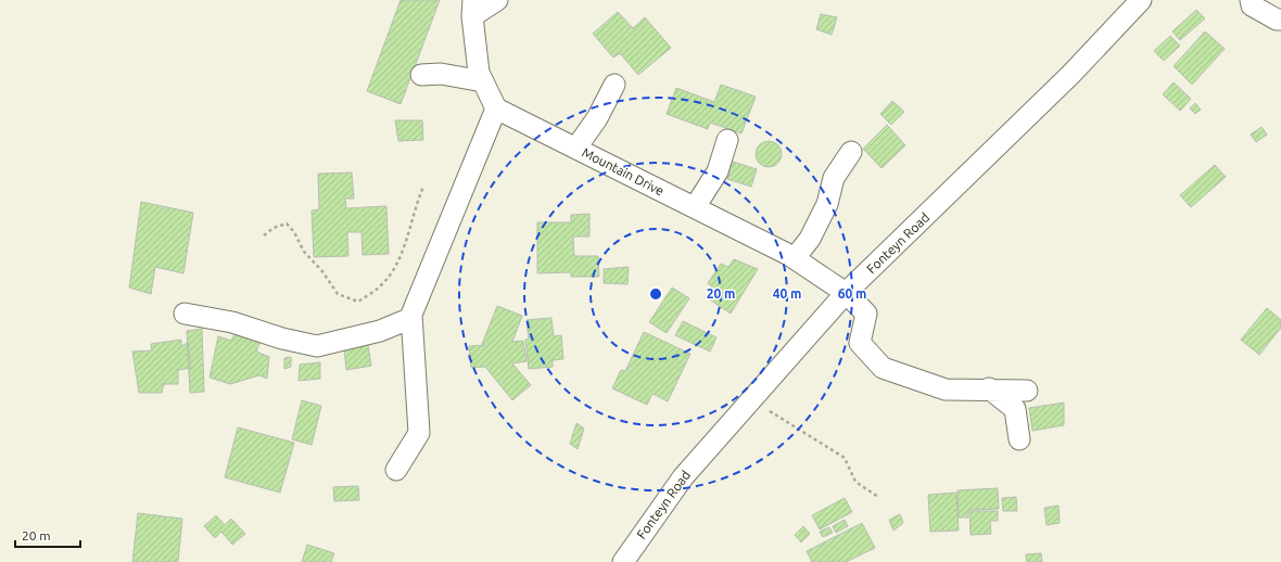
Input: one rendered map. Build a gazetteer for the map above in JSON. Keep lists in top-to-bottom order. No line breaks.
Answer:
{"streets":{"street":["Mountain Drive","Fonteyn Road"]},"crossings":[["Mountain Drive","Fonteyn Road"]],"scale_bar":"20 m","rings":["20 m","40 m","60 m"]}
